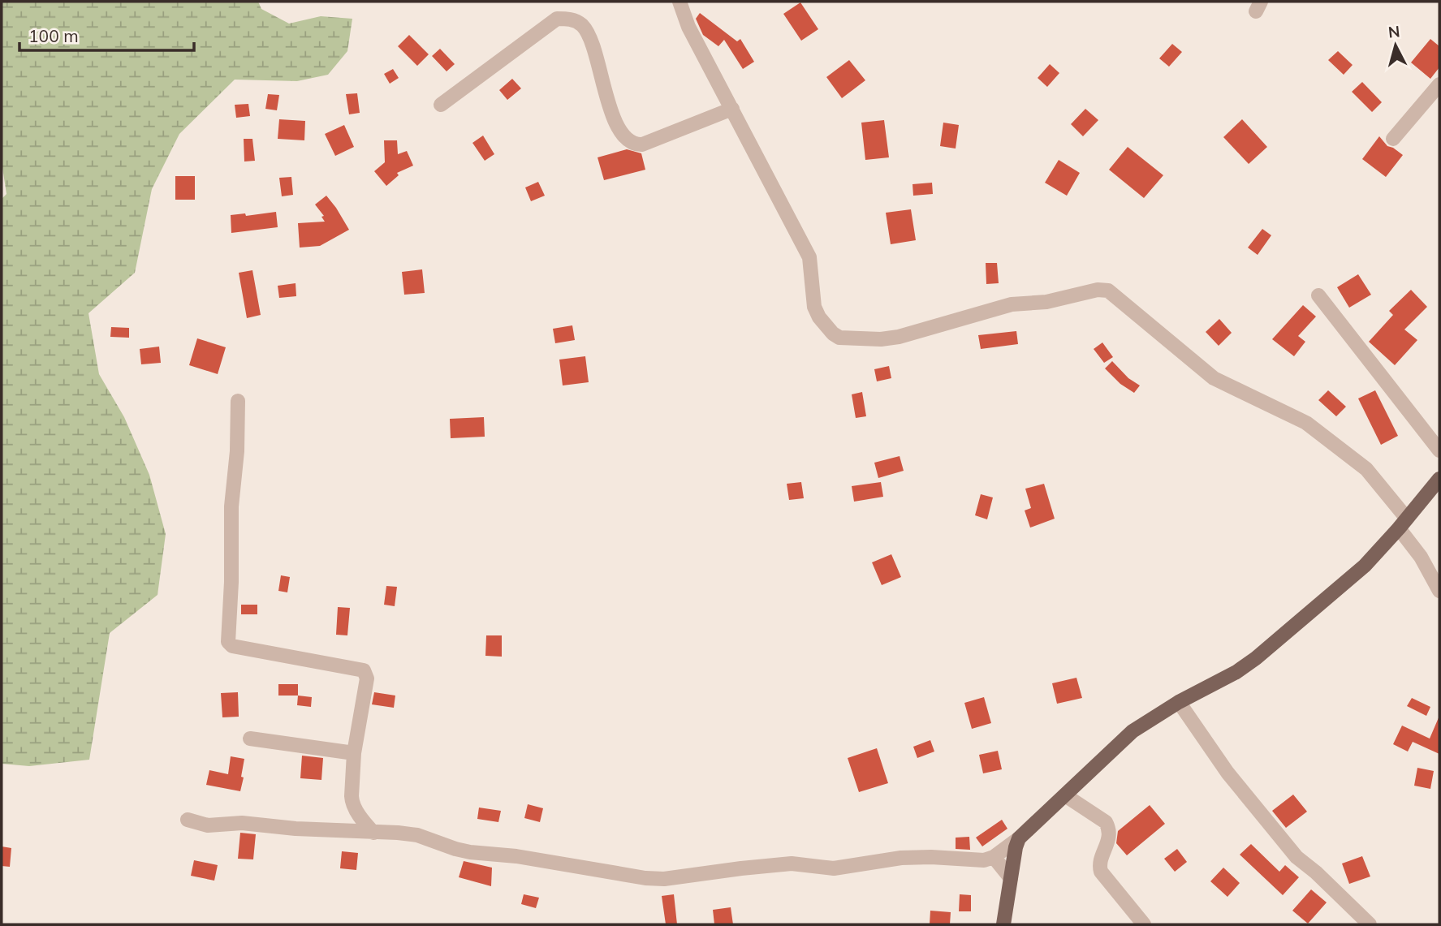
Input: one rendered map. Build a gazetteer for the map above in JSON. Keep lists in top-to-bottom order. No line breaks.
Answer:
{"scale_bar":"100 m","north":"top"}
